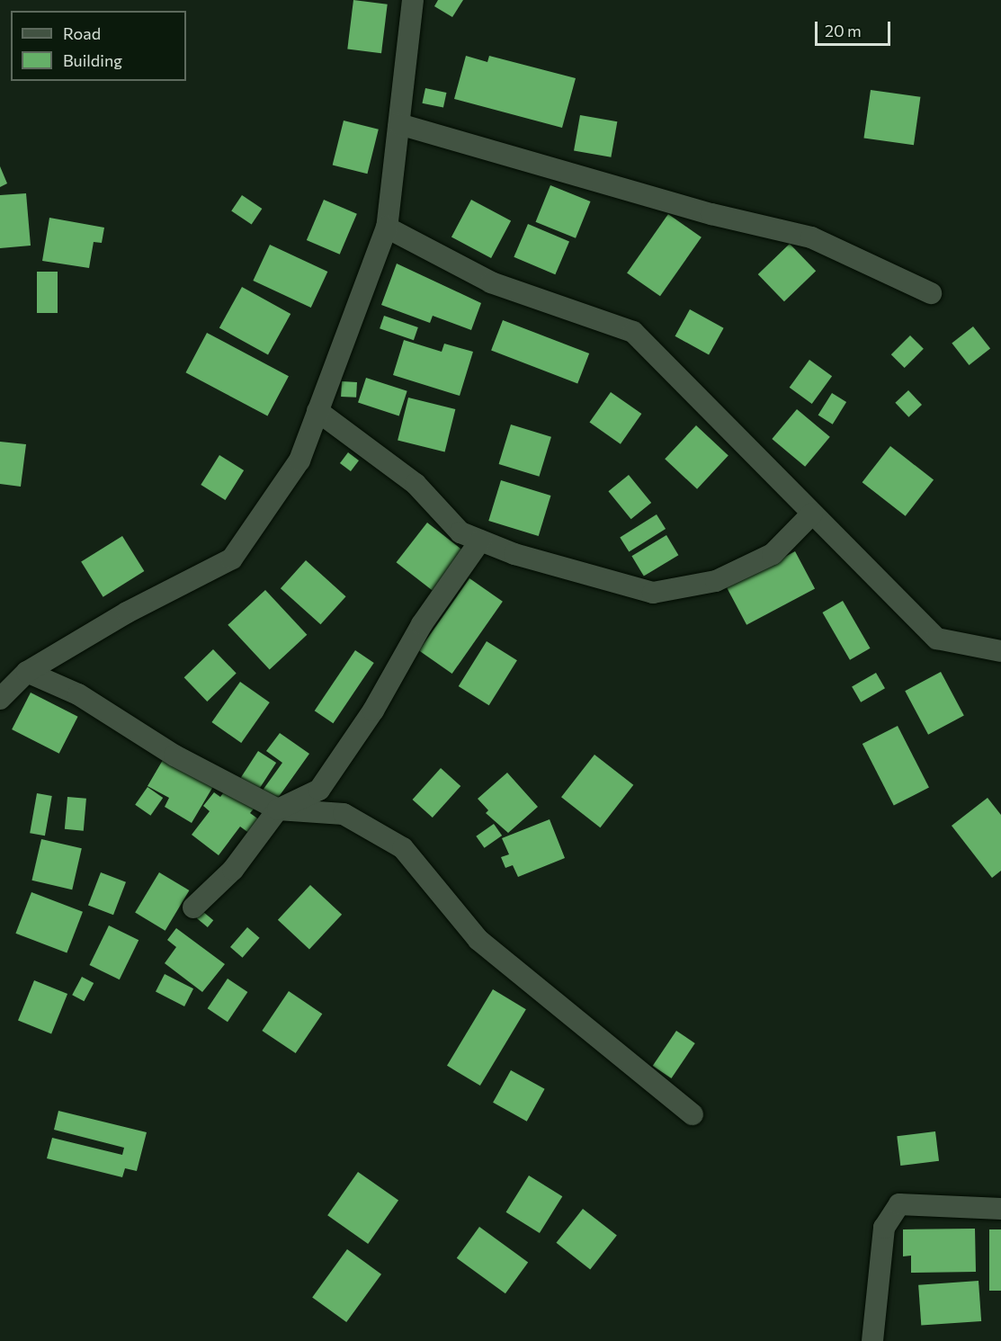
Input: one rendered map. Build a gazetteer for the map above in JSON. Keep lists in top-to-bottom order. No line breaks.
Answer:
{"legend":["Road","Building"],"scale_bar":"20 m"}
